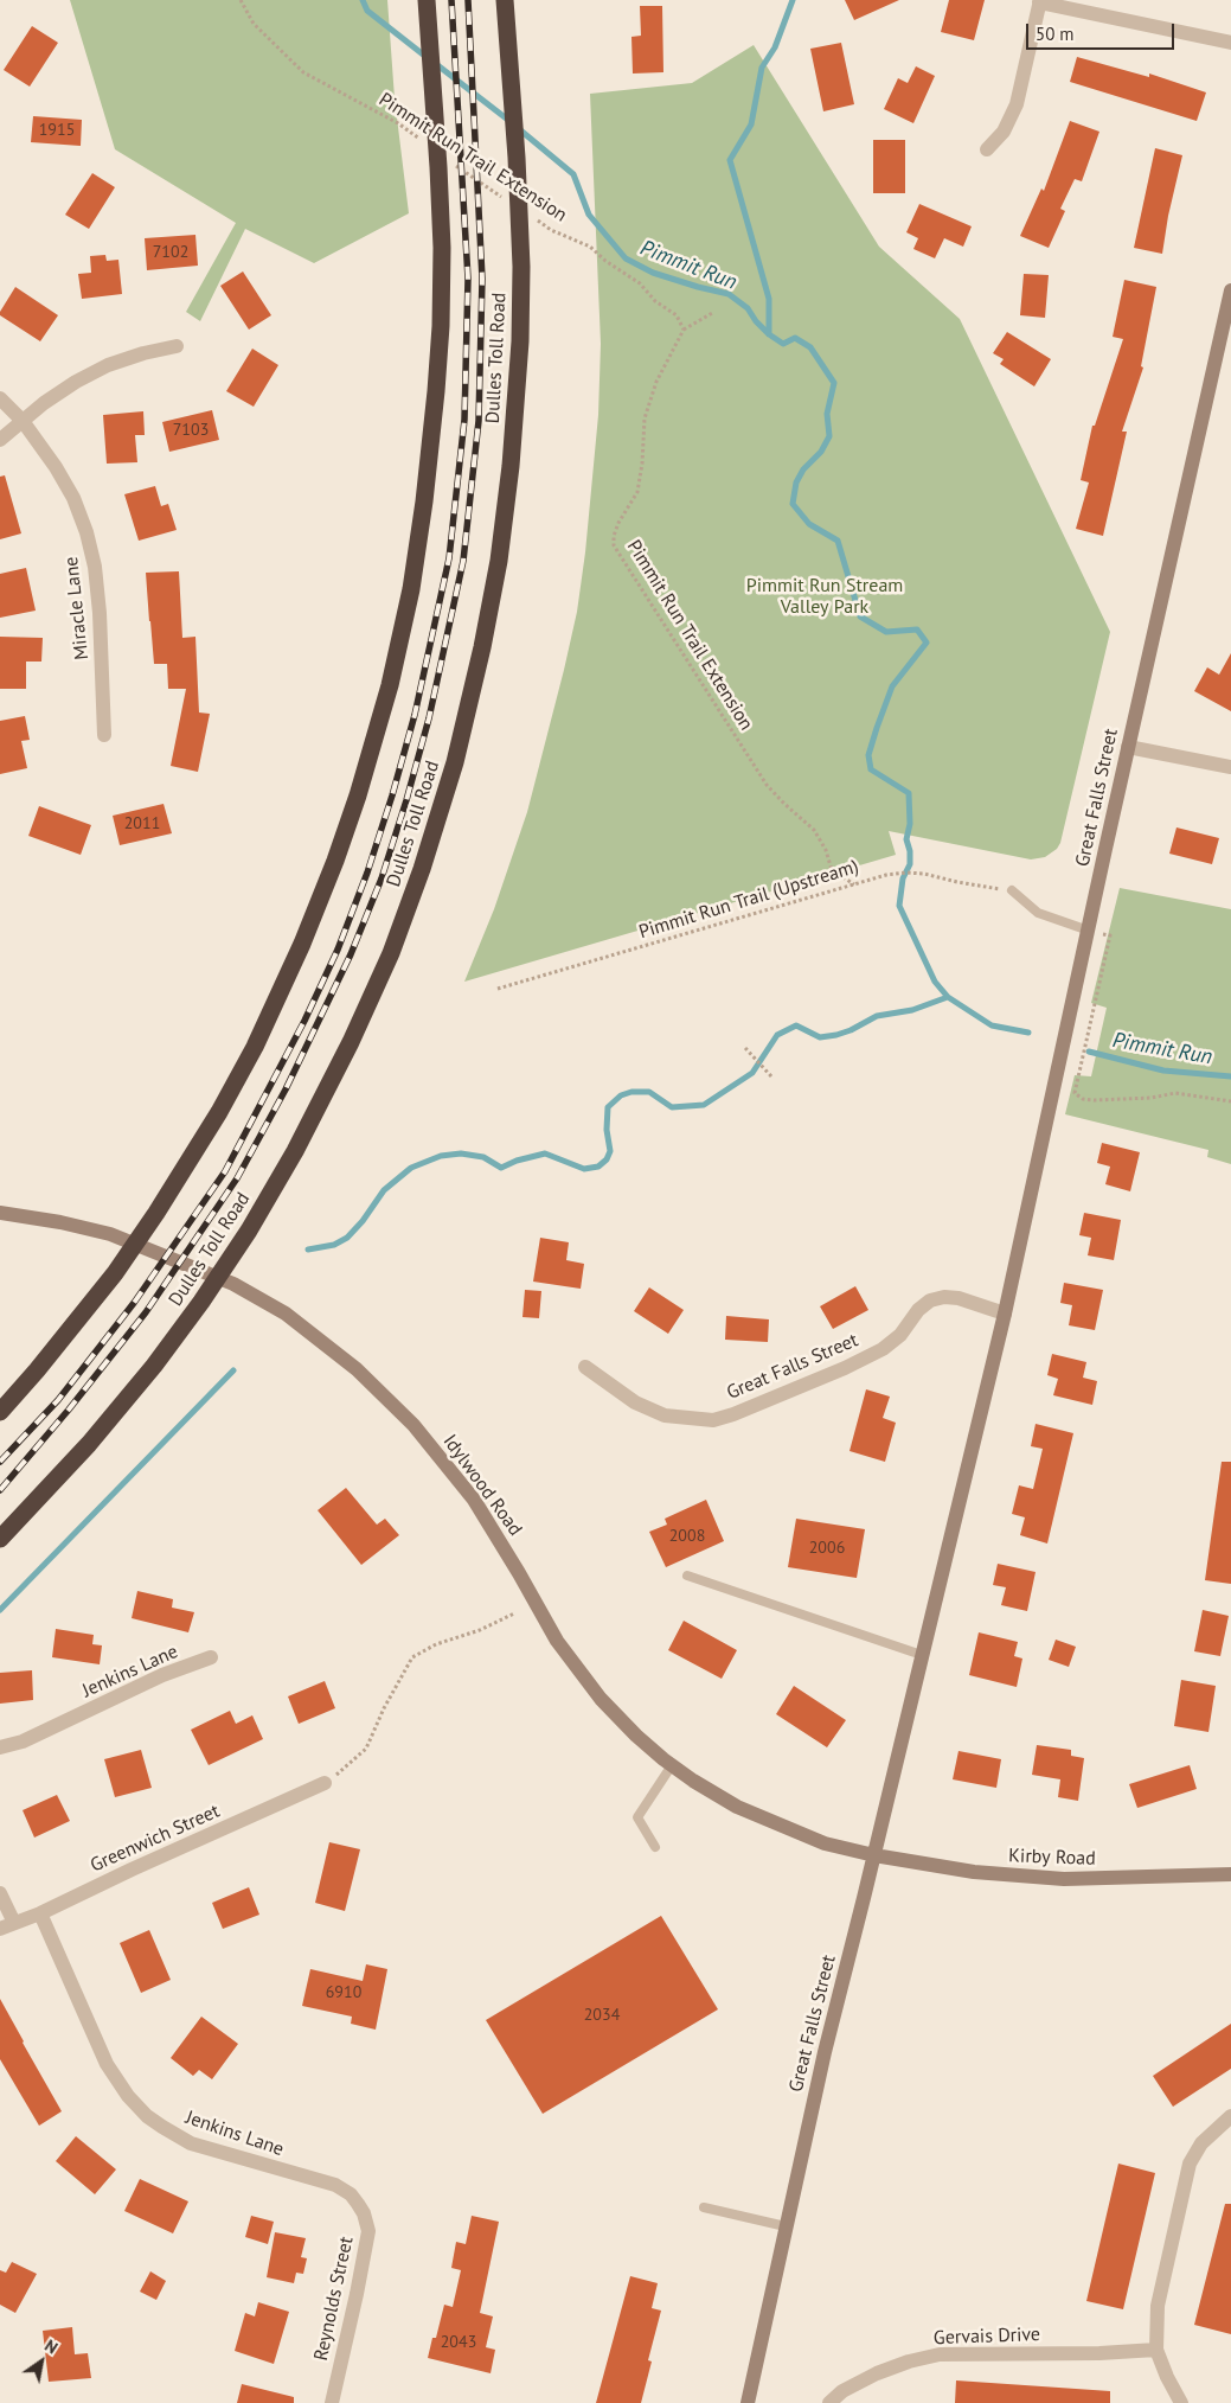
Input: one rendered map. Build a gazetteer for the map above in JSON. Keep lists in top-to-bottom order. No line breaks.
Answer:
{"streets":{"highway":["Dulles Toll Road"],"main road":["Great Falls Street","Idylwood Road","Kirby Road"],"street":["Miracle Lane","Jenkins Lane","Greenwich Street","Reynolds Street","Gervais Drive"],"path":["Pimmit Run Trail Extension","Pimmit Run Trail (Upstream)"]},"crossings":[["Pimmit Run Trail Extension","Pimmit Run Trail (Upstream)"],["Great Falls Street","Idylwood Road"],["Great Falls Street","Kirby Road"],["Idylwood Road","Kirby Road"],["Jenkins Lane","Greenwich Street"],["Jenkins Lane","Reynolds Street"]],"water":["Pimmit Run"],"parks":["Pimmit Run Stream Valley Park"],"house_numbers":["1915","7102","7103","2011","2008","2006","6910","2034","2043"],"scale_bar":"50 m","north":"top right"}
